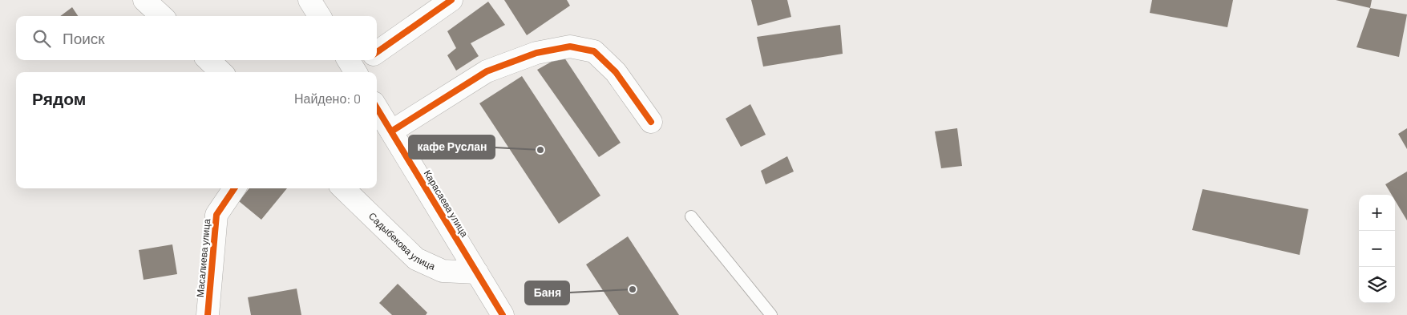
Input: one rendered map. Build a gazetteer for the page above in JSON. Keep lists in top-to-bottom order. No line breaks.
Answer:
{"streets":{"street":["Карасаева улица","Садыбекова улица","Масалиева улица"]},"crossings":[["Карасаева улица","Садыбекова улица"]],"places":["кафе Руслан","Баня"],"page":{"search":"Поиск","heading":["Рядом","Найдено: 0"],"map_buttons":["+","−"]}}
